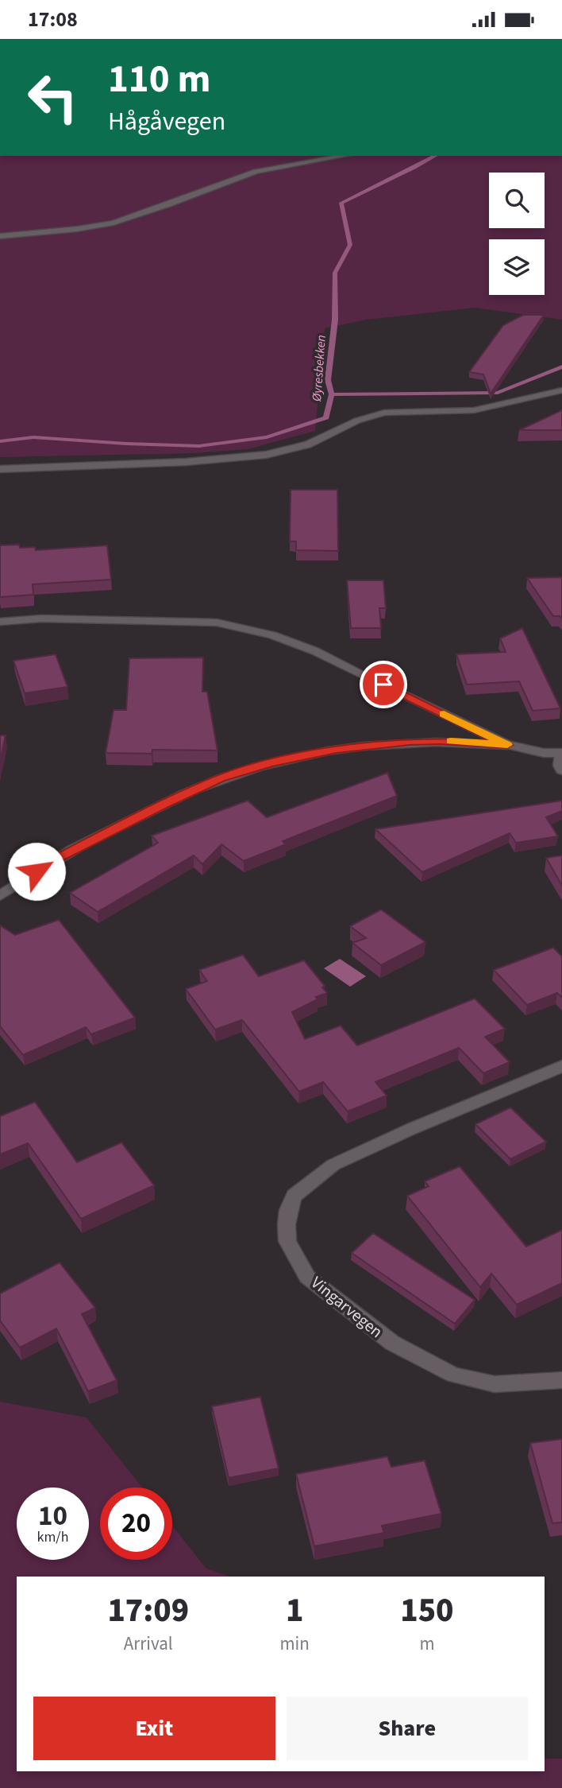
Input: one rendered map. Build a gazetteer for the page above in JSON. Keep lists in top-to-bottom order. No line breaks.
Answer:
{"streets":{"street":["Vingarvegen"]},"water":["Øyresbekken"],"page":{"status":"17:08","turn":["110 m","Hågåvegen"],"speed":"10 km/h","limit":"20","eta":["17:09","Arrival","1","min","150","m"],"buttons":["Exit","Share"]}}
